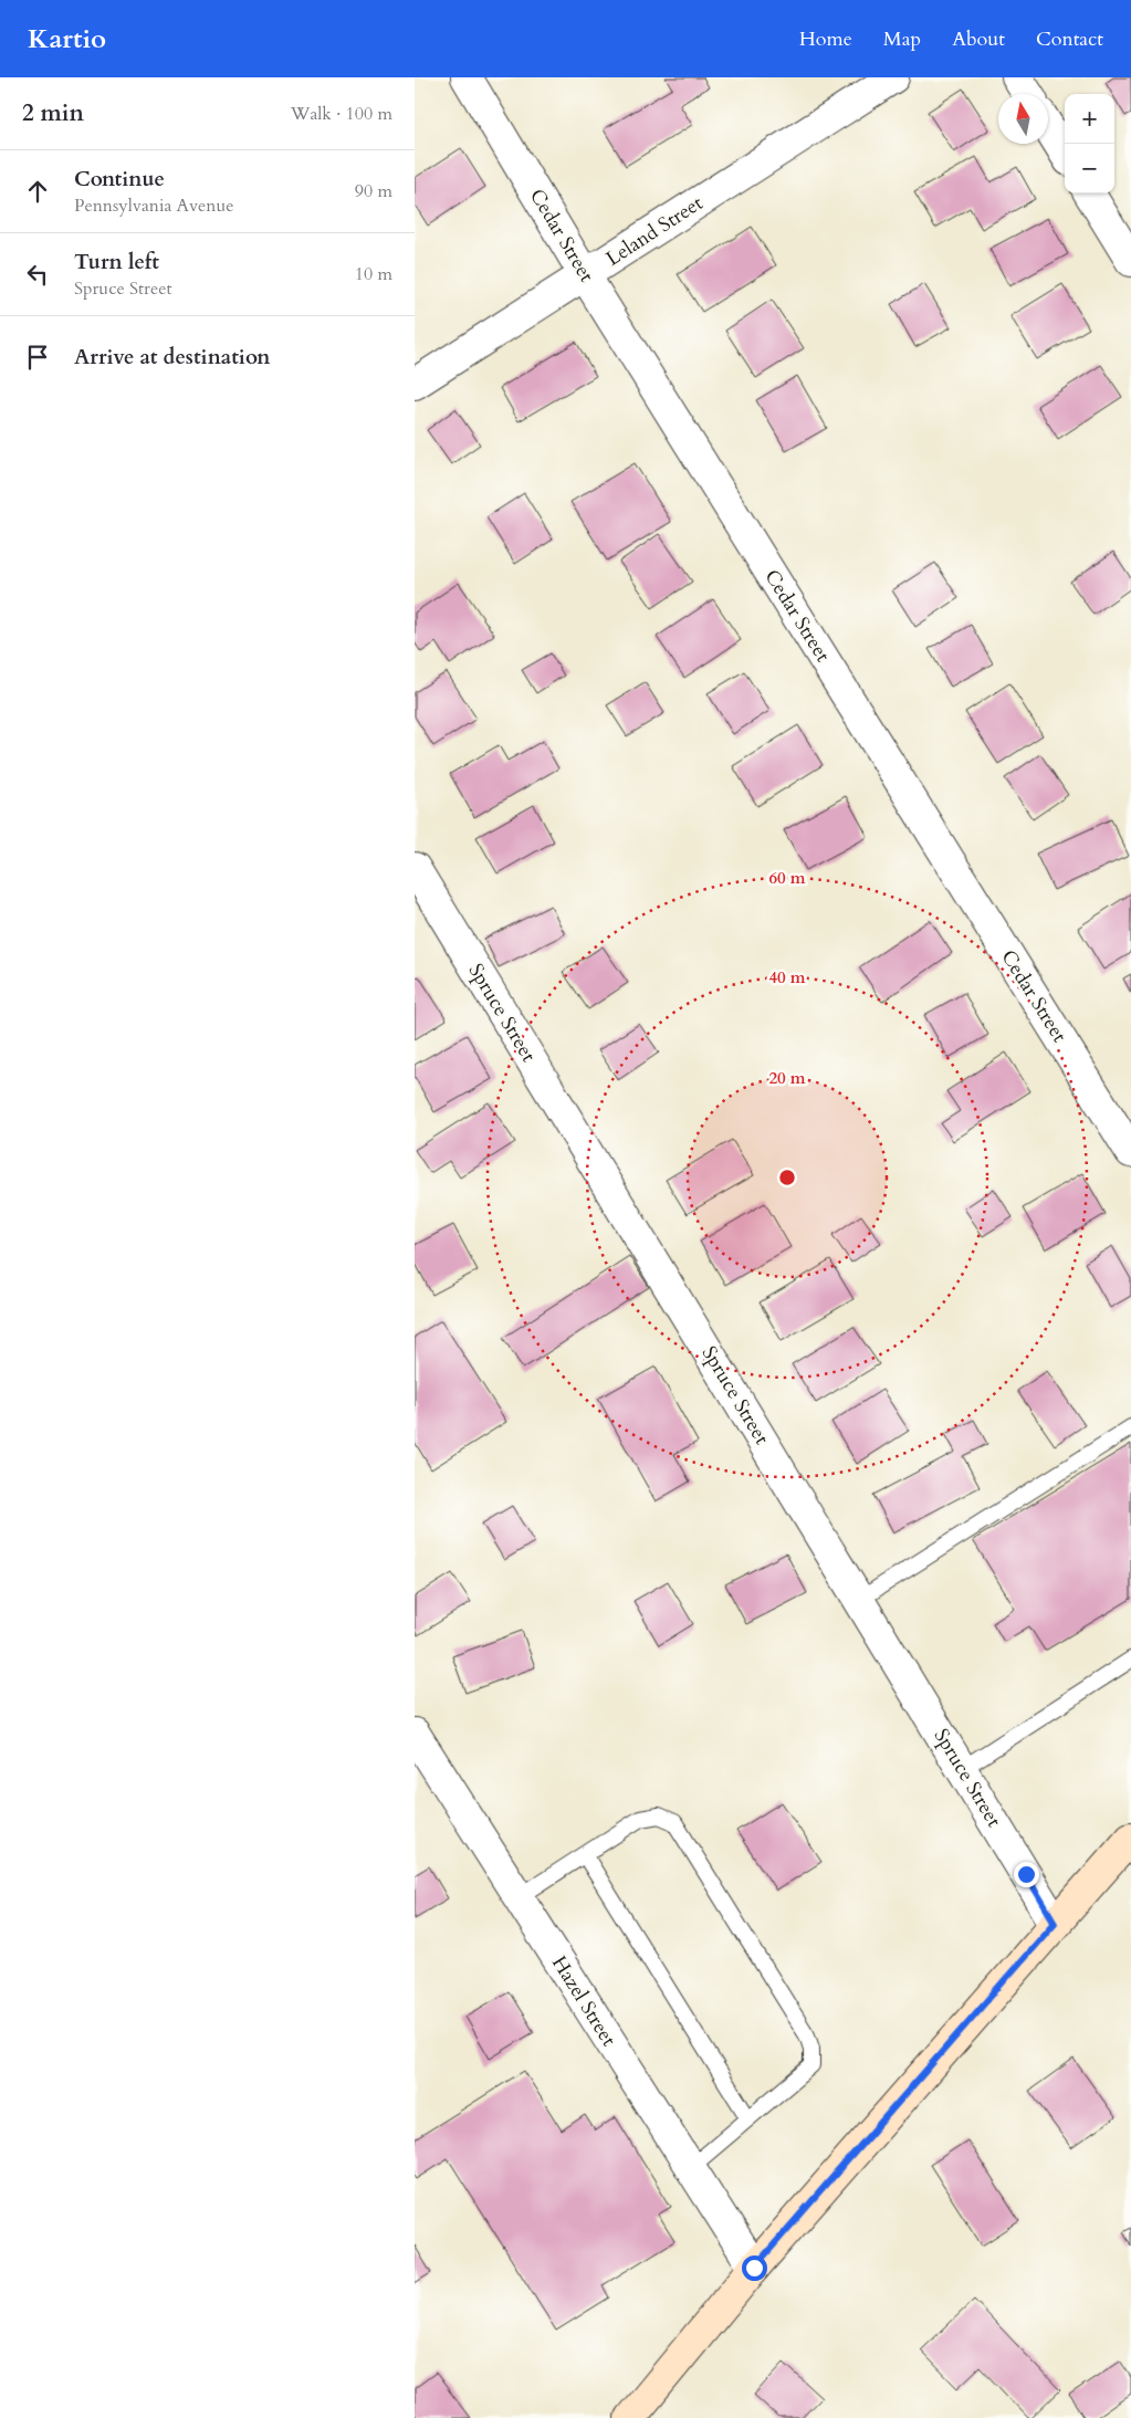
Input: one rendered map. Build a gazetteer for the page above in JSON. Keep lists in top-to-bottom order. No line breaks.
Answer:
{"streets":{"street":["Leland Street","Cedar Street","Spruce Street","Hazel Street"]},"crossings":[["Leland Street","Cedar Street"]],"north":"top","page":{"header":"Kartio","nav":["Home","Map","About","Contact"],"heading":["2 min","Walk · 100 m"],"map_buttons":["+","−"],"list":[["Continue","Pennsylvania Avenue","90 m"],["Turn left","Spruce Street","10 m"],"Arrive at destination"]},"rings":["60 m","40 m","20 m"]}
